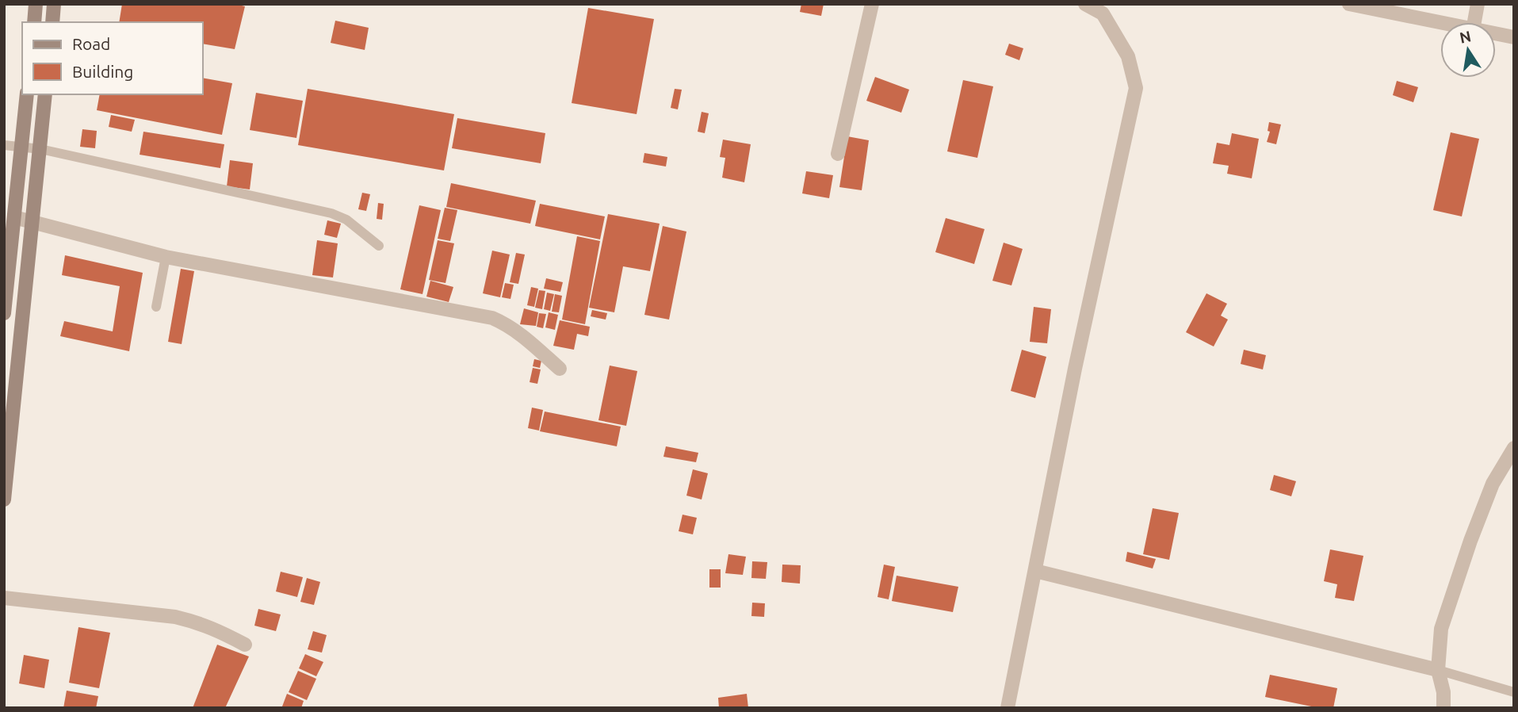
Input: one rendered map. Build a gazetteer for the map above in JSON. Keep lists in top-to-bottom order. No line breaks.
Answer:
{"legend":["Road","Building"],"north":"top"}
